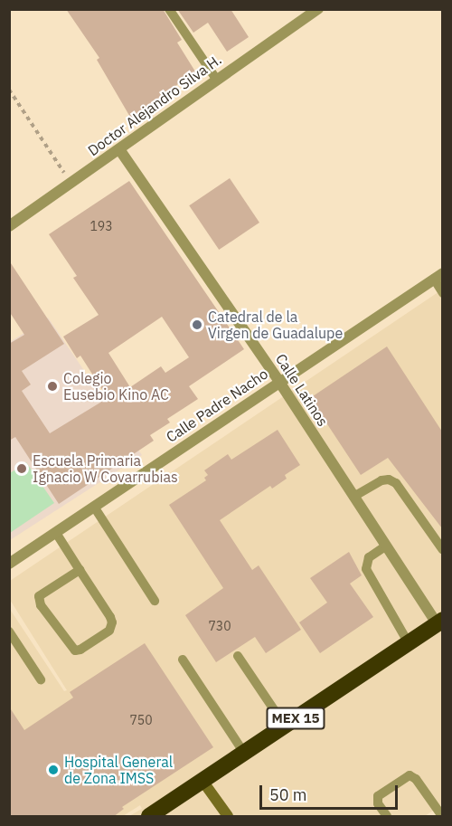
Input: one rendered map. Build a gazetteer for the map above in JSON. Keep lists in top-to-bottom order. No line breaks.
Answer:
{"streets":{"highway":["MEX 15"],"street":["Doctor Alejandro Silva H.","Calle Latinos","Calle Padre Nacho"]},"crossings":[["Doctor Alejandro Silva H.","Calle Latinos"],["Calle Latinos","Calle Padre Nacho"],["Calle Latinos","MEX 15"]],"places":["Catedral de la Virgen de Guadalupe","Colegio Eusebio Kino AC","Escuela Primaria Ignacio W Covarrubias","Hospital General de Zona IMSS"],"house_numbers":["193","730","750"],"scale_bar":"50 m"}
